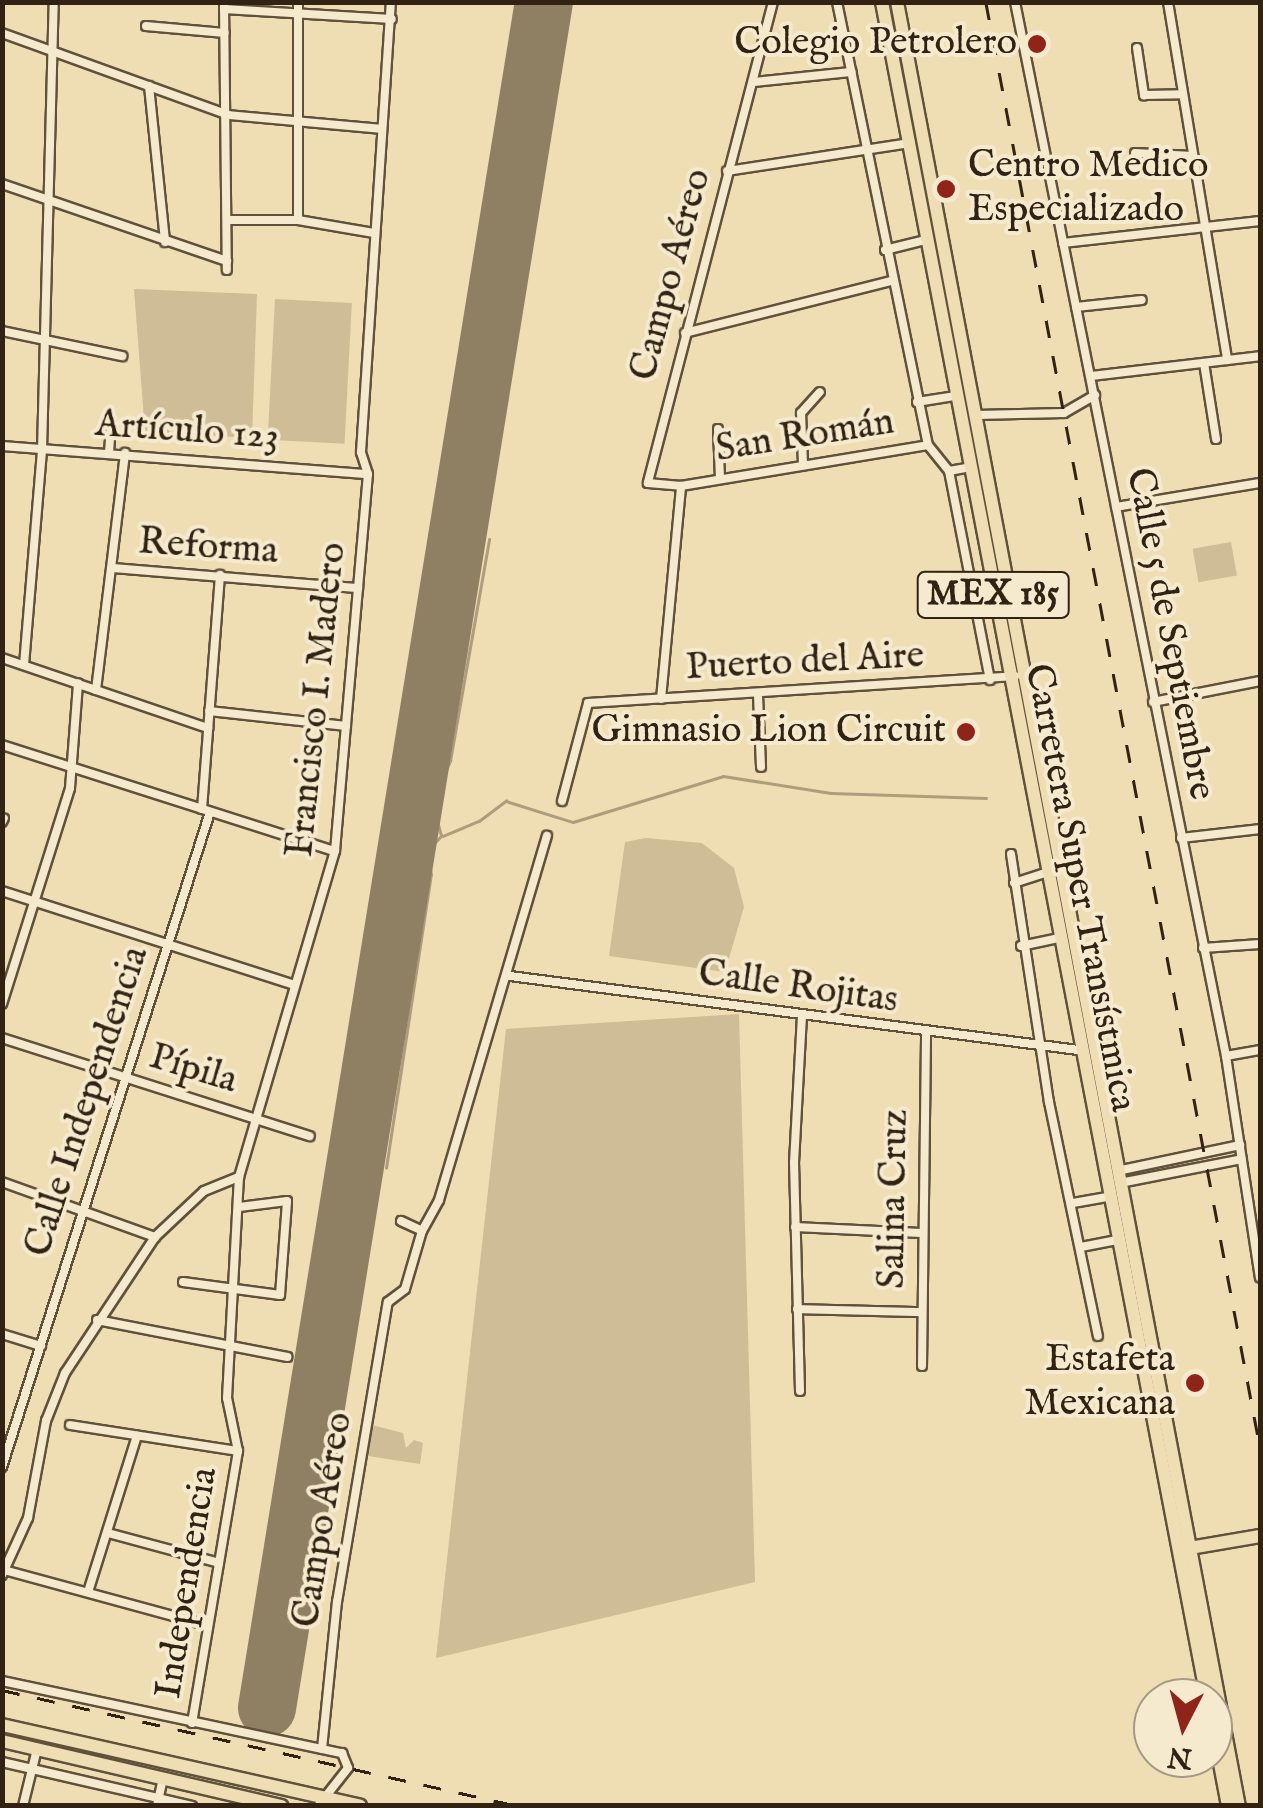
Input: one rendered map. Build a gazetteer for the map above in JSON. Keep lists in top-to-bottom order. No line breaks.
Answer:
{"streets":{"main road":["MEX 185","Carretera Super Transístmica"],"street":["Campo Aéreo","Artículo 123","San Román","Reforma","Calle 5 de Septiembre","Puerto del Aire","Francisco I. Madero","Calle Rojitas","Pípila","Calle Independencia","Salina Cruz","Independencia"]},"crossings":[["Campo Aéreo","San Román"],["Artículo 123","Francisco I. Madero"],["Reforma","Francisco I. Madero"],["Reforma","Calle Independencia"],["MEX 185","Carretera Super Transístmica"],["Puerto del Aire","Carretera Super Transístmica"],["Francisco I. Madero","Pípila"],["Francisco I. Madero","Independencia"],["Carretera Super Transístmica","Calle Rojitas"],["Calle Rojitas","Salina Cruz"],["Pípila","Calle Independencia"]],"places":["Colegio Petrolero","Centro Medico Especializado","Gimnasio Lion Circuit","Estafeta Mexicana"],"north":"bottom"}
